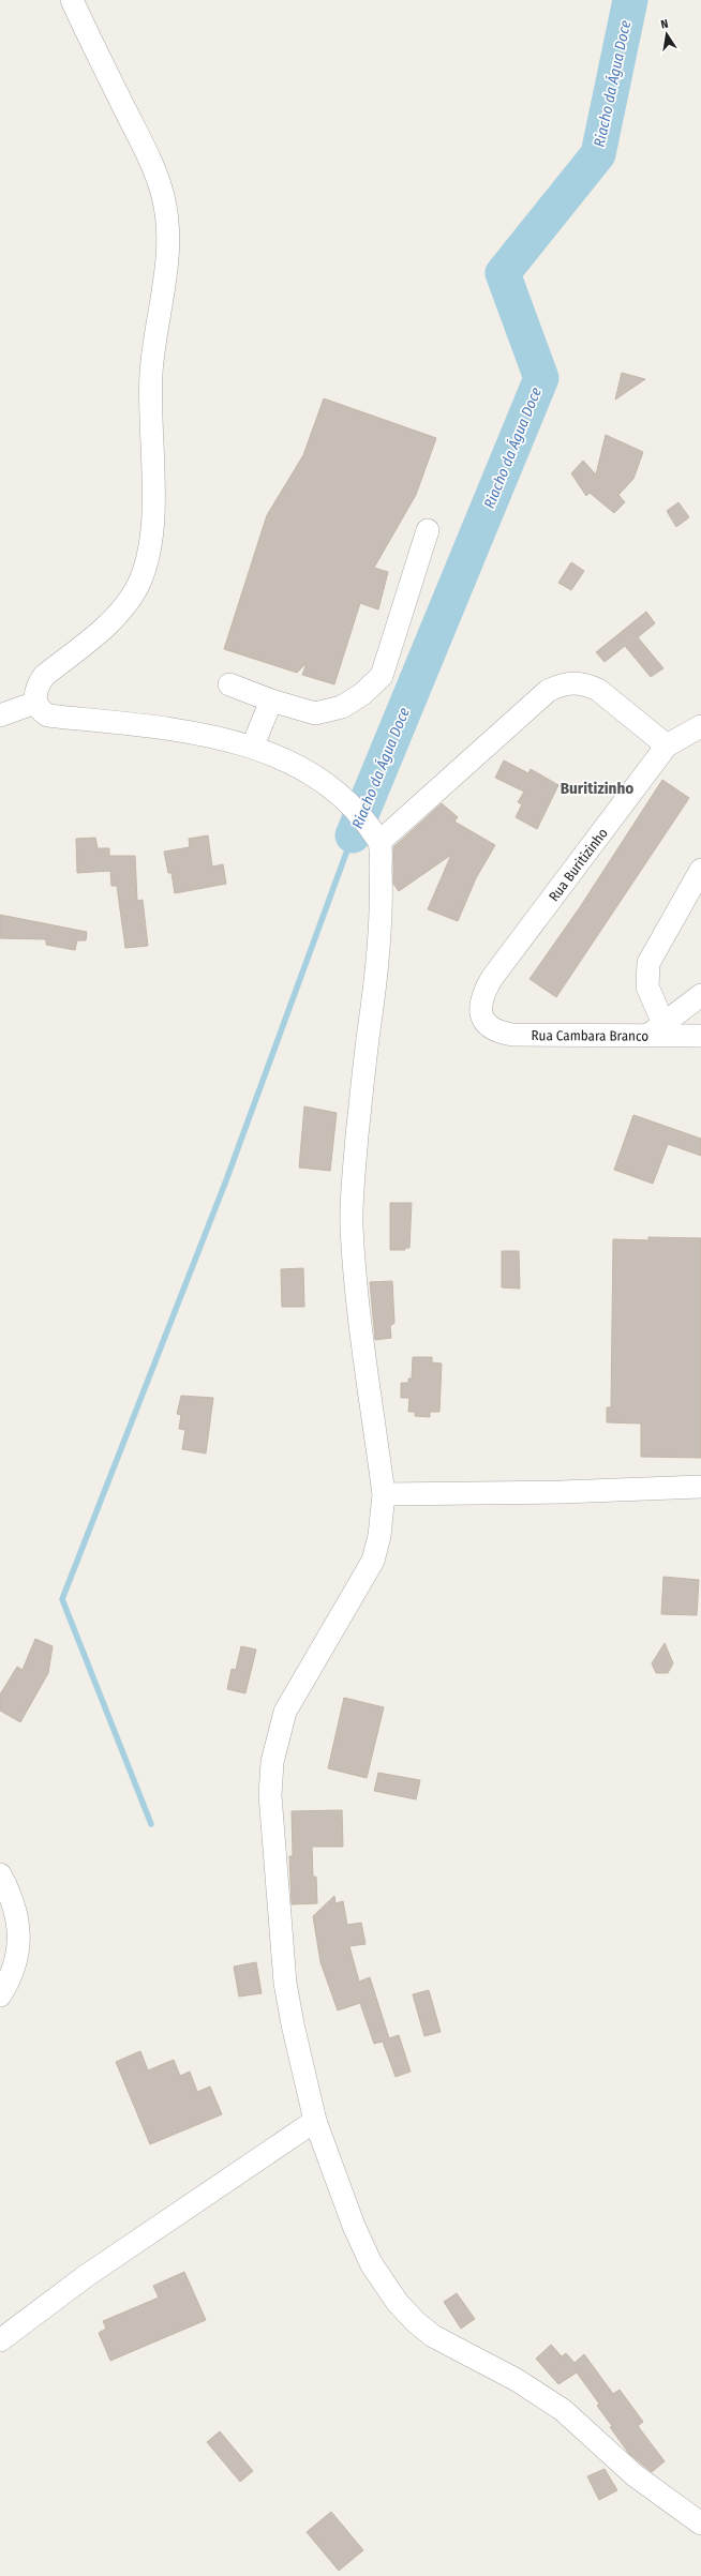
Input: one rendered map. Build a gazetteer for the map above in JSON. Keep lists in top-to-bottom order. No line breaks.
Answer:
{"streets":{"street":["Rua Buritizinho","Rua Cambara Branco"]},"crossings":[["Rua Buritizinho","Rua Cambara Branco"]],"districts":["Buritizinho"],"water":["Riacho da Água Doce"],"north":"top"}
